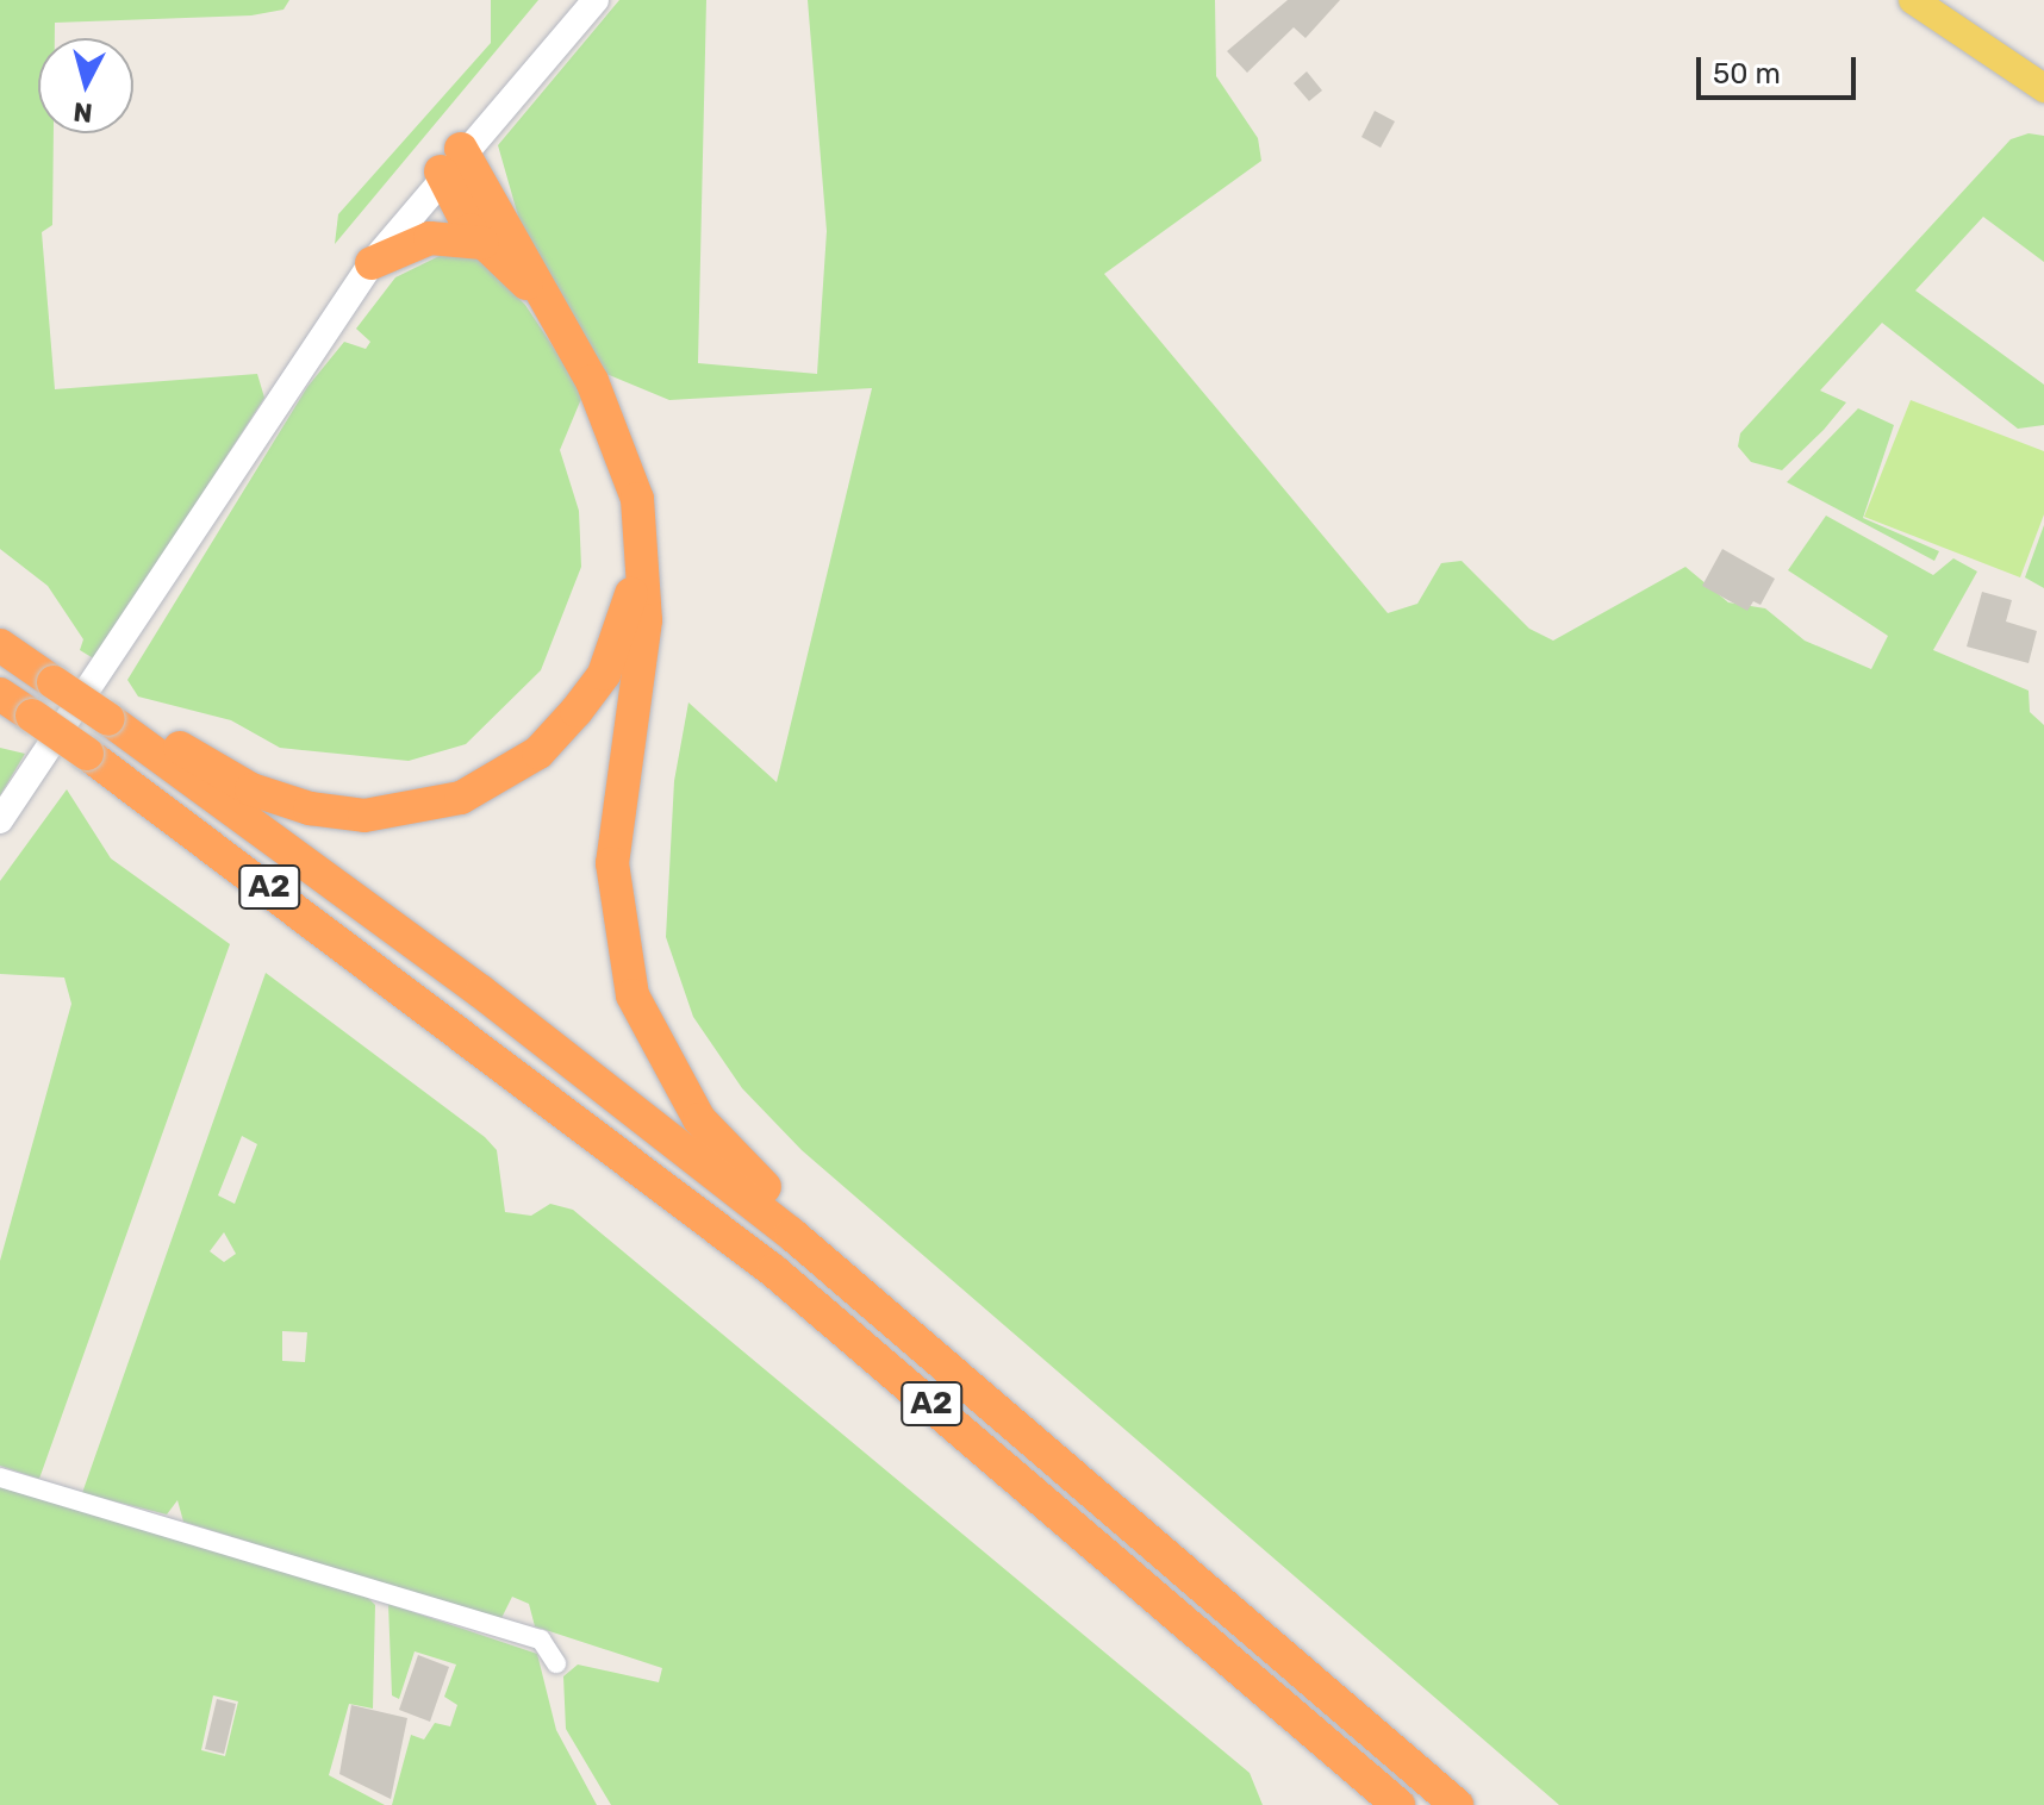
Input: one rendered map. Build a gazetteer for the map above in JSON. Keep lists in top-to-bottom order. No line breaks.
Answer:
{"streets":{"highway":["A2"]},"scale_bar":"50 m","north":"bottom"}
